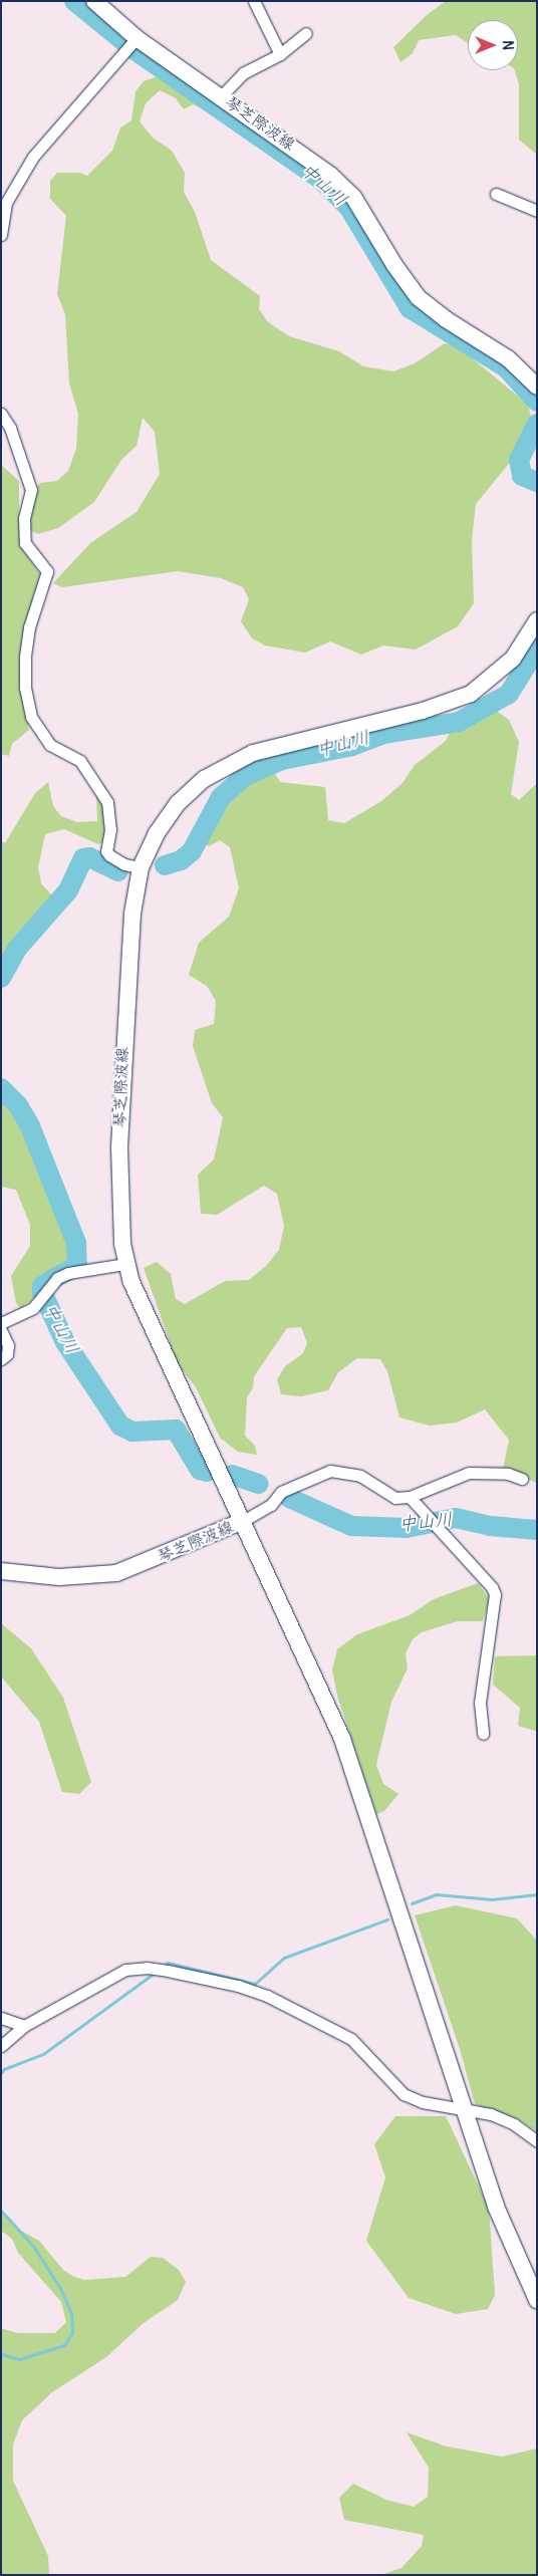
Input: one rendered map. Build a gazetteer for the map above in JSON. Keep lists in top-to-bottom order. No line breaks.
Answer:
{"streets":{"main road":["琴芝際波線"]},"water":["中山川"],"north":"right"}
